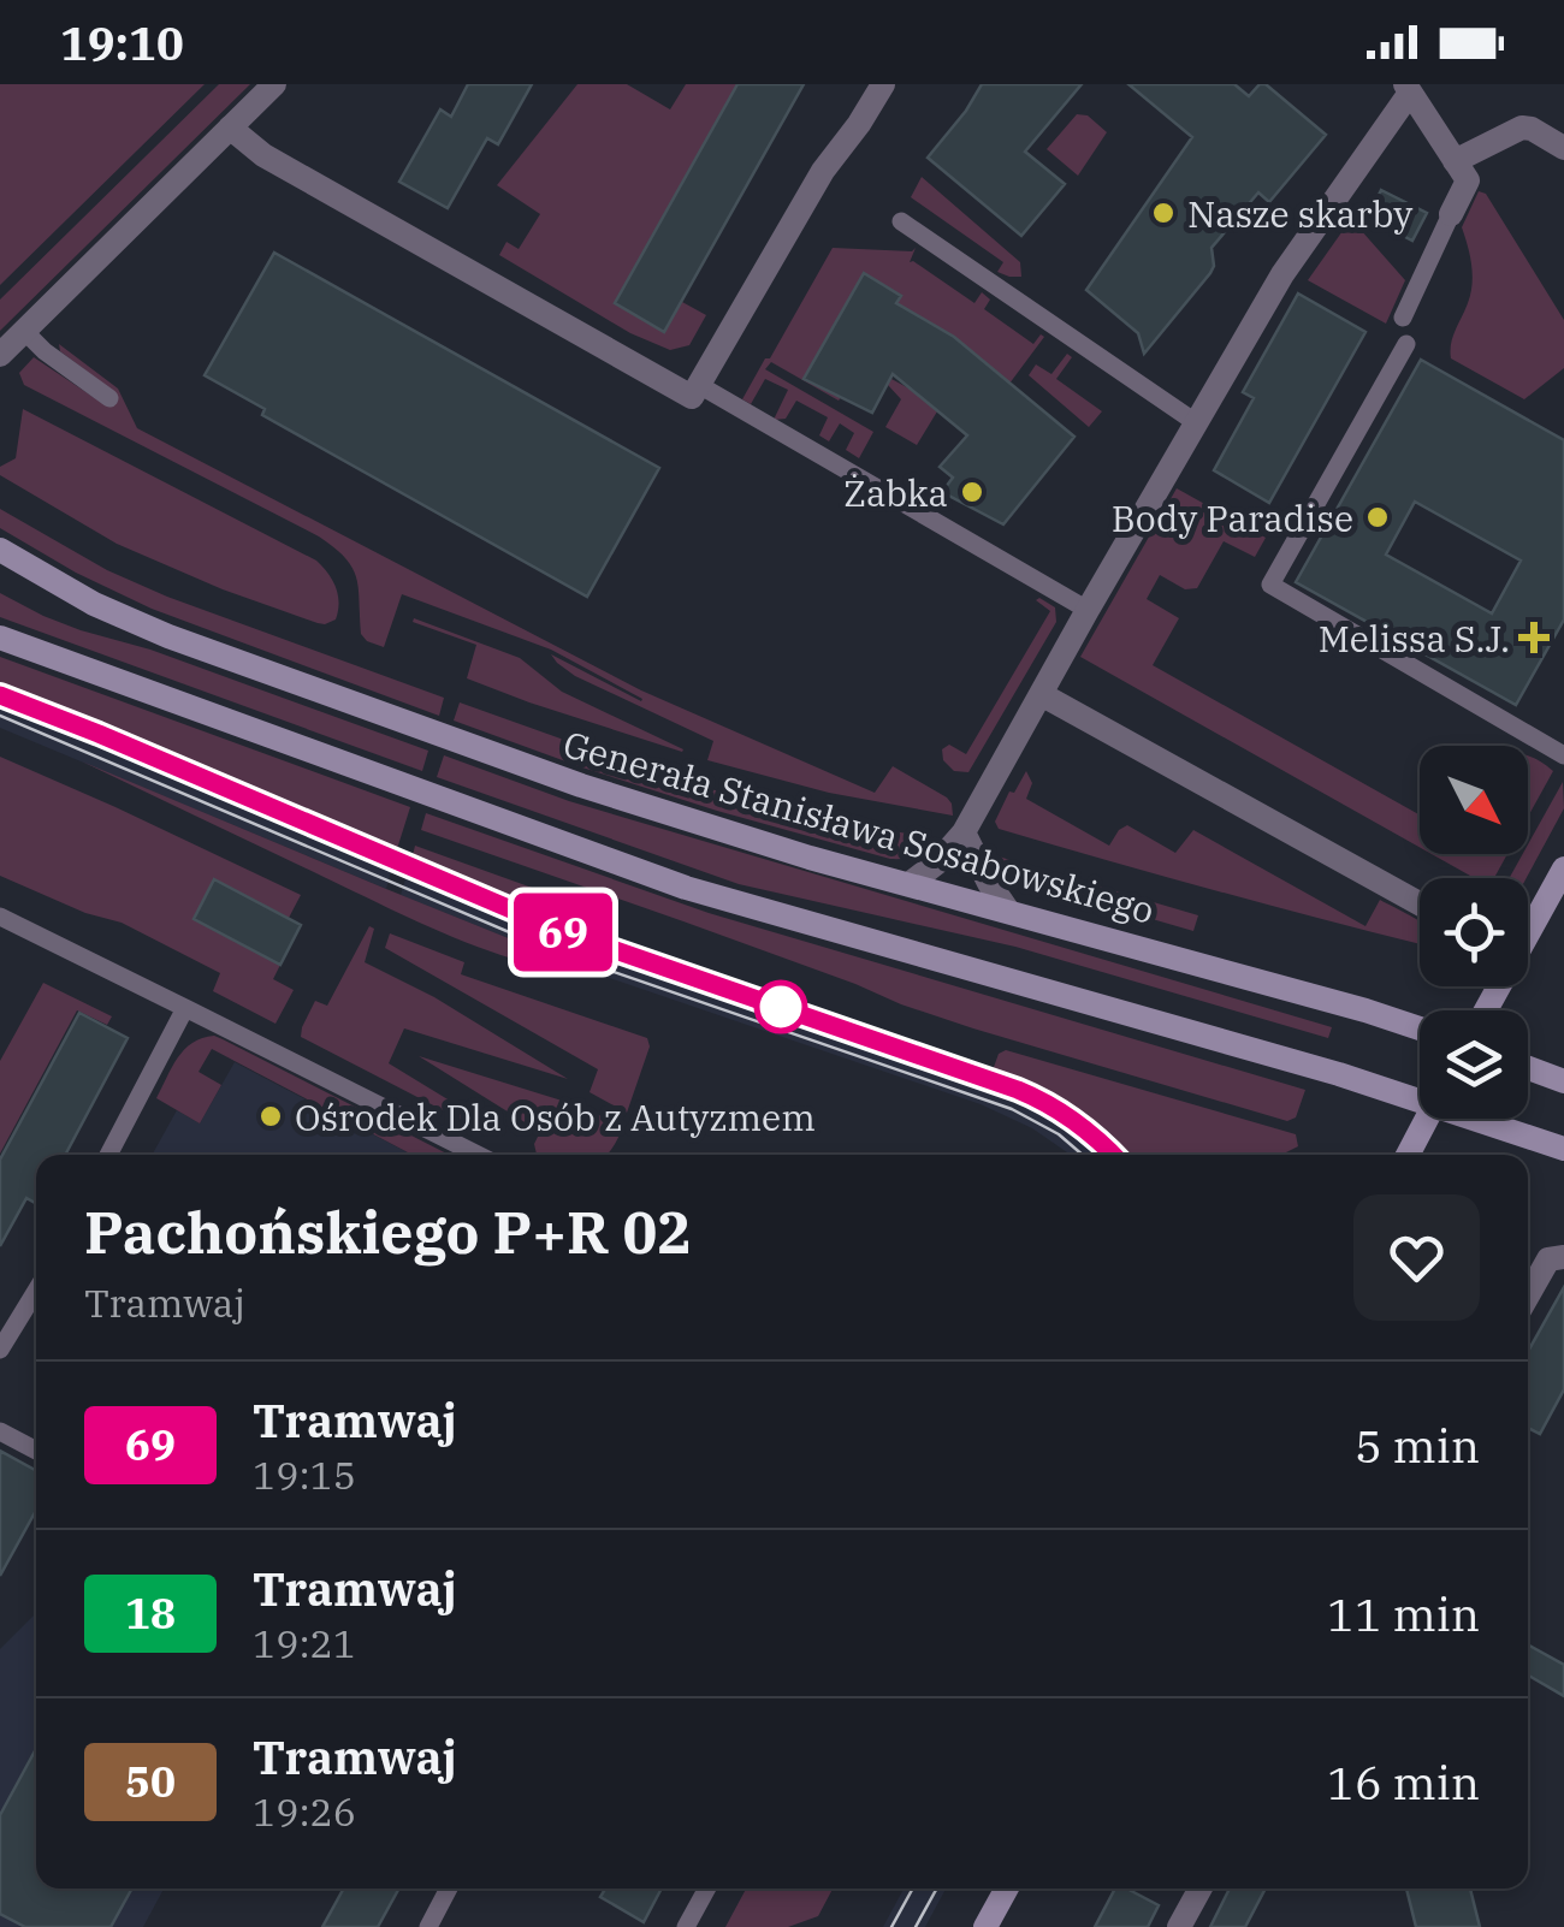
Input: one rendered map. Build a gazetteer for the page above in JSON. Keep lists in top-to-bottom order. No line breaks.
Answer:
{"streets":{"main road":["Generała Stanisława Sosabowskiego"]},"places":{"other":["Nasze skarby","Żabka","Body Paradise","Ośrodek Dla Osób z Autyzmem"],"health":["Melissa S.J."]},"lines":["tram line 69"],"north":"bottom right","page":{"status":"19:10","on_map":"69","heading":["Pachońskiego P+R 02","Tramwaj"],"list":[{"mark":"69","name":"Tramwaj","note":"19:15","value":"5 min"},{"mark":"18","name":"Tramwaj","note":"19:21","value":"11 min"},{"mark":"50","name":"Tramwaj","note":"19:26","value":"16 min"}]}}
